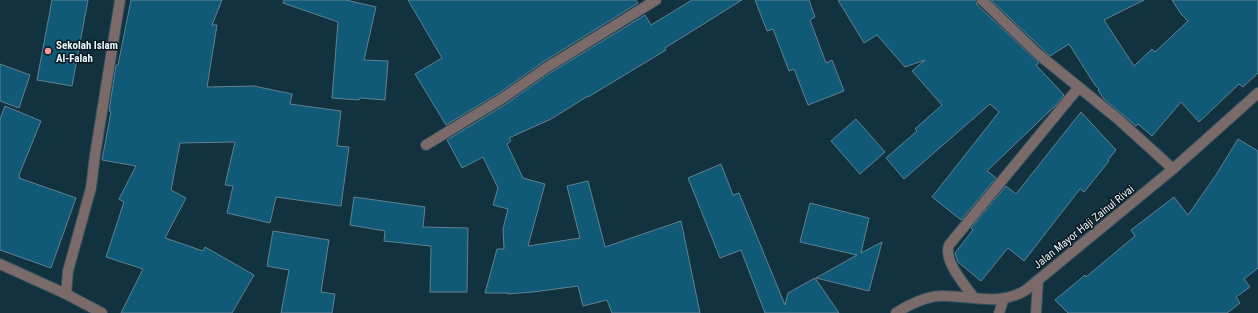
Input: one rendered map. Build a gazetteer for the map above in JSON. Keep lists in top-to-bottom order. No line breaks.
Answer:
{"streets":{"street":["Jalan Mayor Haji Zainul Rivai"]},"places":["Sekolah Islam Al-Falah"]}
